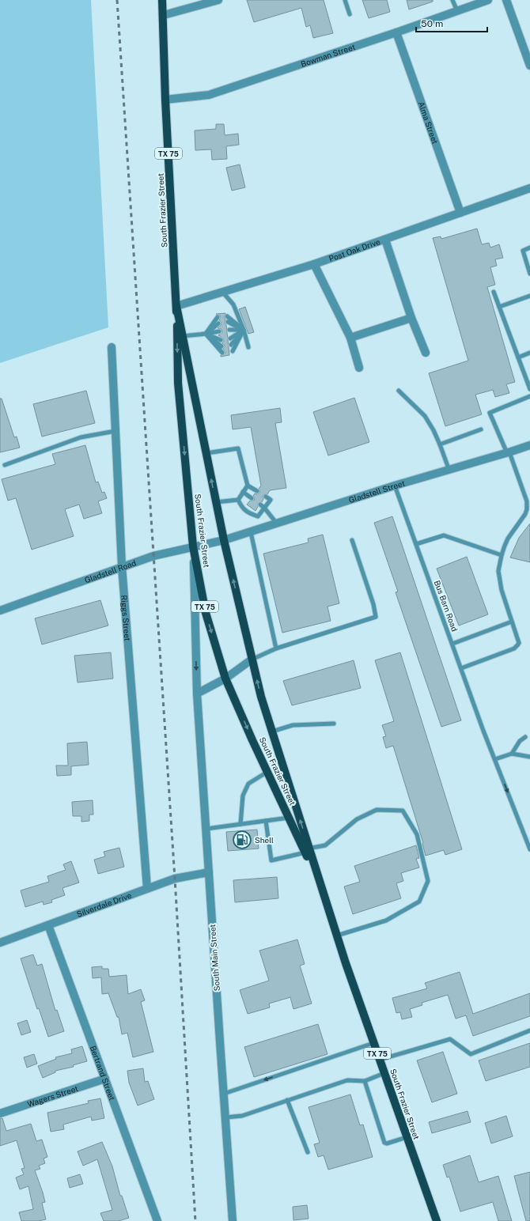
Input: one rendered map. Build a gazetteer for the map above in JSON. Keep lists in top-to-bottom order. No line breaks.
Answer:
{"streets":{"main road":["TX 75","South Frazier Street"],"street":["Bowman Street","Alma Street","Post Oak Drive","Gladstell Street","Gladstell Road","Riggs Street","Silverdale Drive","South Main Street","Bertrand Street","Wagers Street"],"lane":["Bus Barn Road"]},"crossings":[["Bowman Street","Alma Street"],["Bowman Street","South Frazier Street"],["Alma Street","Post Oak Drive"],["South Frazier Street","Post Oak Drive"],["South Frazier Street","Gladstell Street"],["South Frazier Street","Gladstell Road"],["South Frazier Street","South Main Street"],["Gladstell Street","Gladstell Road"],["Gladstell Street","Bus Barn Road"],["Gladstell Road","Riggs Street"],["Gladstell Road","South Main Street"],["Riggs Street","Silverdale Drive"],["Silverdale Drive","South Main Street"],["Silverdale Drive","Bertrand Street"],["Bertrand Street","Wagers Street"]],"places":{"fuel station":["Shell"]},"scale_bar":"50 m"}
